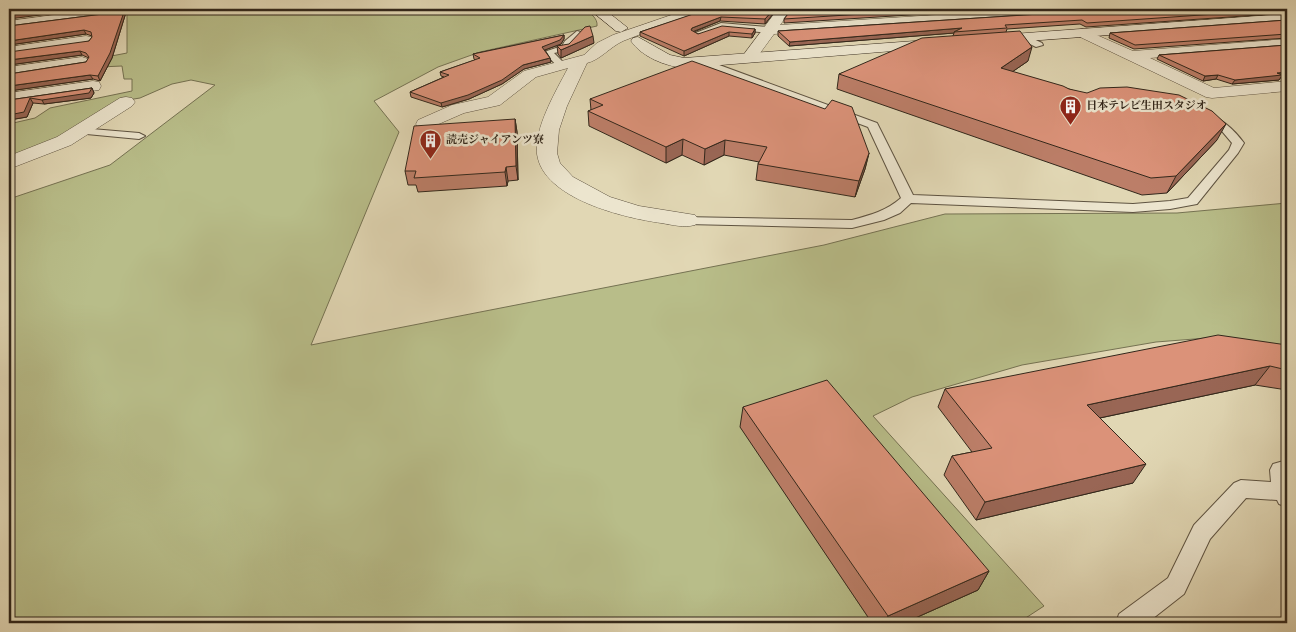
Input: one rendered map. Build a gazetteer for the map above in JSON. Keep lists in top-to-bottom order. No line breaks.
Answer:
{"places":{"building":["日本テレビ生田スタジオ","読売ジャイアンツ寮"]}}
